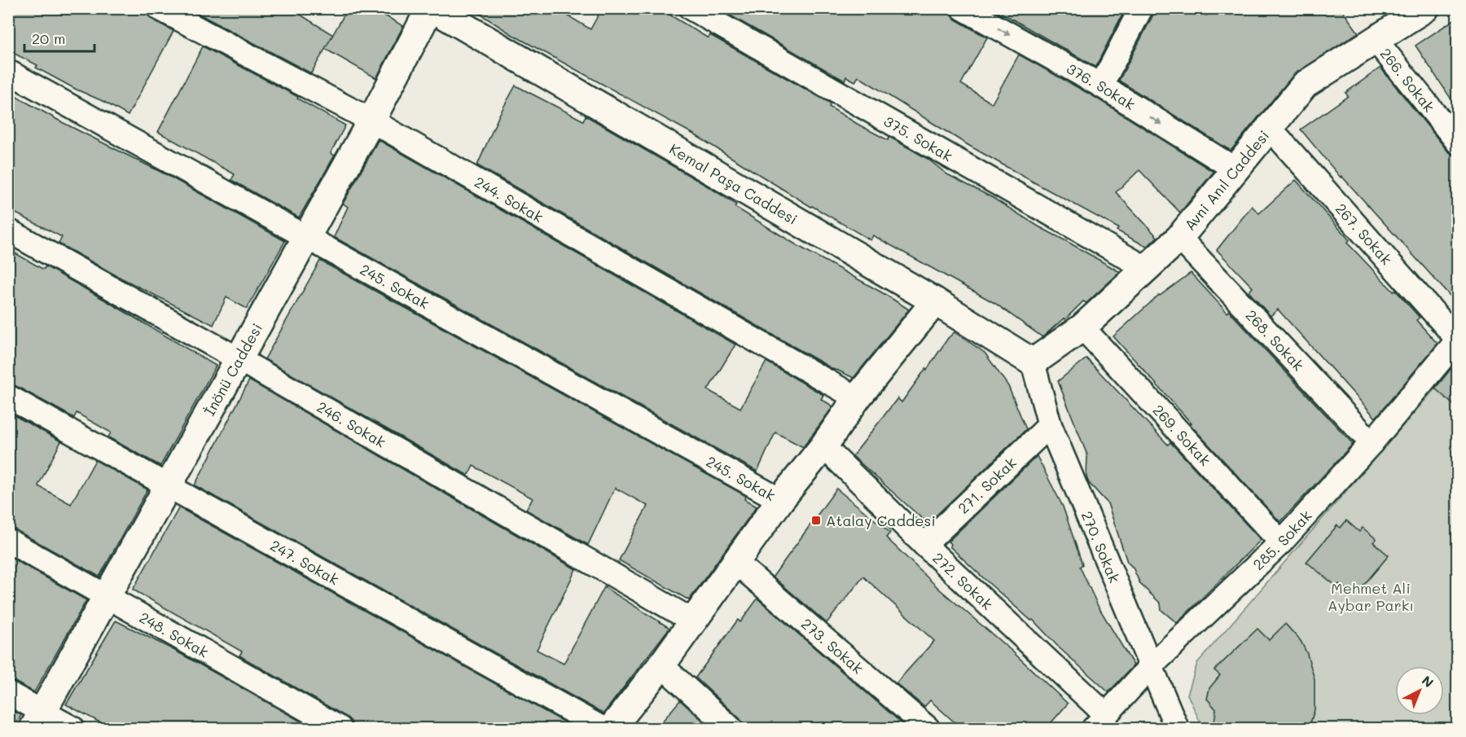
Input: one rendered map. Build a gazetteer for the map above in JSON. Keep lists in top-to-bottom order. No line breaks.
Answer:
{"streets":{"street":["266. Sokak","376. Sokak","375. Sokak","Avni Anıl Caddesi","Kemal Paşa Caddesi","244. Sokak","267. Sokak","245. Sokak","268. Sokak","İnönü Caddesi","246. Sokak","269. Sokak","271. Sokak","285. Sokak","270. Sokak","247. Sokak","272. Sokak","248. Sokak","273. Sokak"]},"crossings":[["266. Sokak","Avni Anıl Caddesi"],["376. Sokak","Avni Anıl Caddesi"],["375. Sokak","Avni Anıl Caddesi"],["Avni Anıl Caddesi","Kemal Paşa Caddesi"],["Avni Anıl Caddesi","267. Sokak"],["Avni Anıl Caddesi","268. Sokak"],["Avni Anıl Caddesi","269. Sokak"],["Avni Anıl Caddesi","270. Sokak"],["Kemal Paşa Caddesi","İnönü Caddesi"],["Kemal Paşa Caddesi","270. Sokak"],["244. Sokak","İnönü Caddesi"],["267. Sokak","285. Sokak"],["245. Sokak","İnönü Caddesi"],["268. Sokak","285. Sokak"],["İnönü Caddesi","246. Sokak"],["İnönü Caddesi","247. Sokak"],["İnönü Caddesi","248. Sokak"],["269. Sokak","285. Sokak"],["271. Sokak","270. Sokak"],["271. Sokak","272. Sokak"],["285. Sokak","270. Sokak"],["285. Sokak","272. Sokak"]],"one_way":["376. Sokak"],"parks":["Mehmet Ali Aybar Parkı"],"places":{"transit":["Atalay Caddesi"]},"scale_bar":"20 m","north":"top right"}
